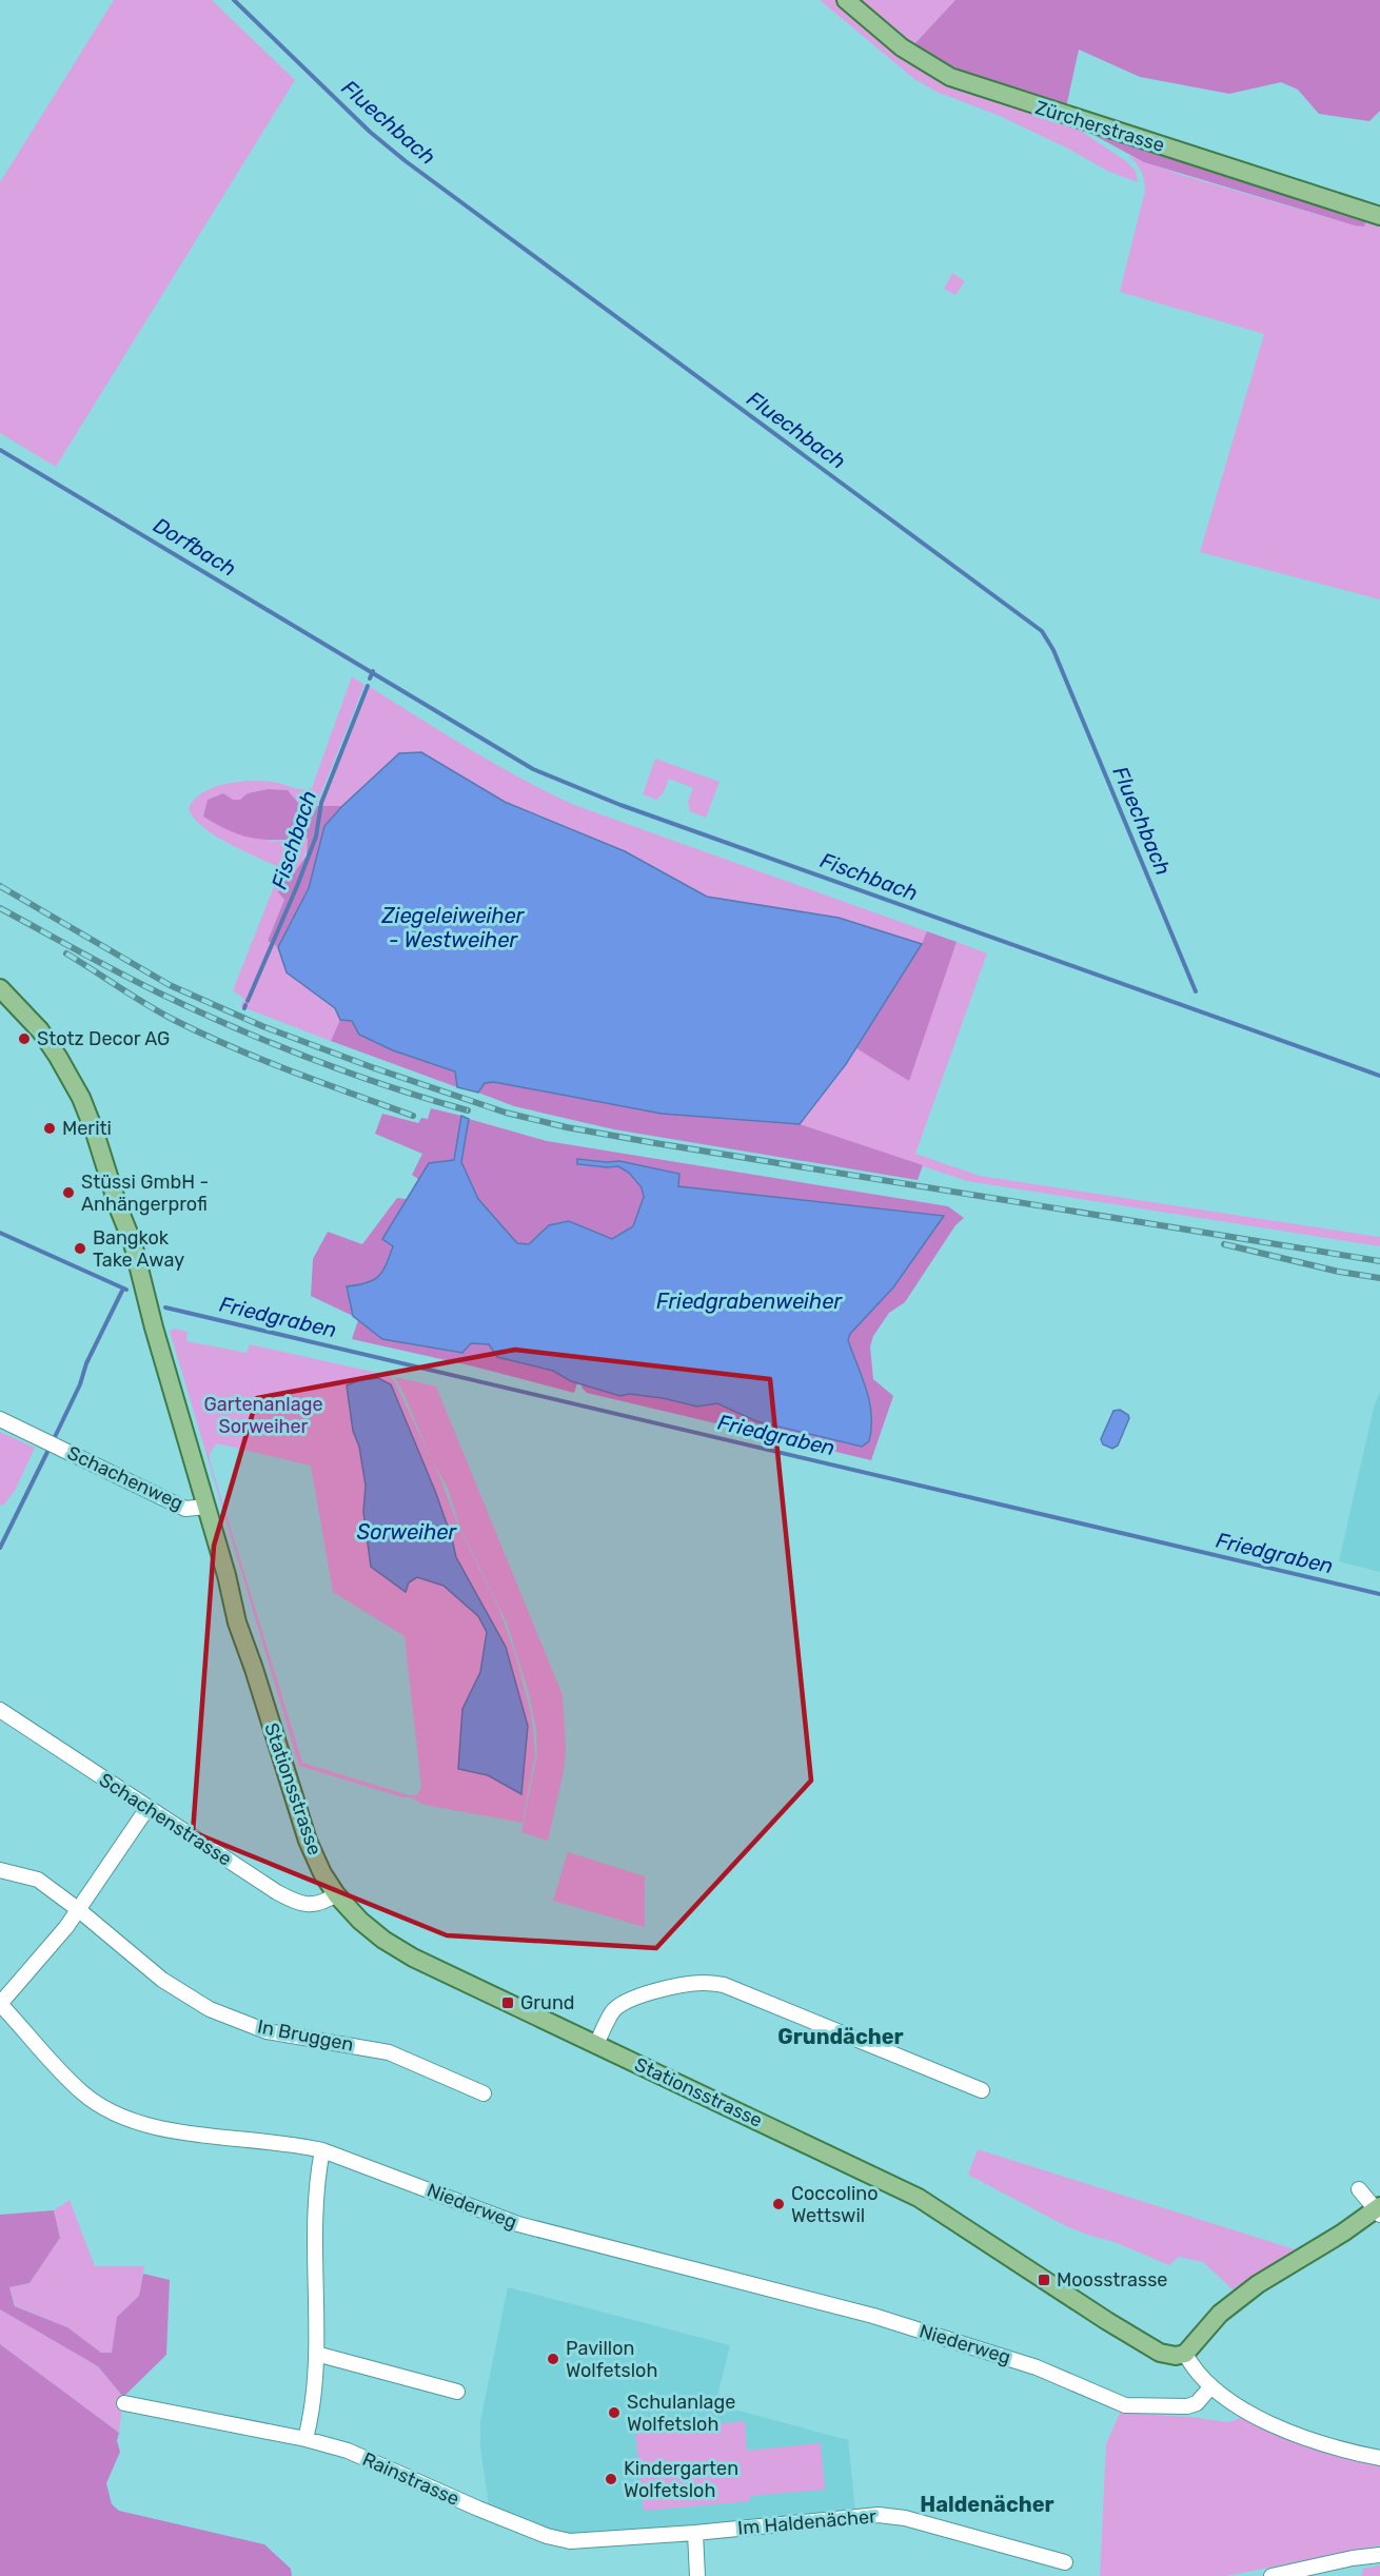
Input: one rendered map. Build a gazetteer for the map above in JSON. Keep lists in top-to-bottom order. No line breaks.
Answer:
{"streets":{"main road":["Zürcherstrasse","Stationsstrasse"],"street":["Schachenweg","Schachenstrasse","In Bruggen","Niederweg","Rainstrasse","Im Haldenächer"]},"crossings":[["Schachenweg","Stationsstrasse"],["Stationsstrasse","Schachenstrasse"],["Schachenstrasse","Niederweg"],["In Bruggen","Niederweg"],["Rainstrasse","Im Haldenächer"]],"districts":["Grundächer","Haldenächer"],"water":["Fluechbach","Dorfbach","Fischbach","Ziegeleiweiher - Westweiher","Friedgrabenweiher","Friedgraben","Sorweiher"],"parks":["Gartenanlage Sorweiher"],"places":{"other":["Stotz Decor AG","Meriti","Stüssi GmbH - Anhängerprofi","Bangkok Take Away","Coccolino Wettswil","Pavillon Wolfetsloh","Schulanlage Wolfetsloh","Kindergarten Wolfetsloh"],"transit":["Grund","Moosstrasse"]}}
